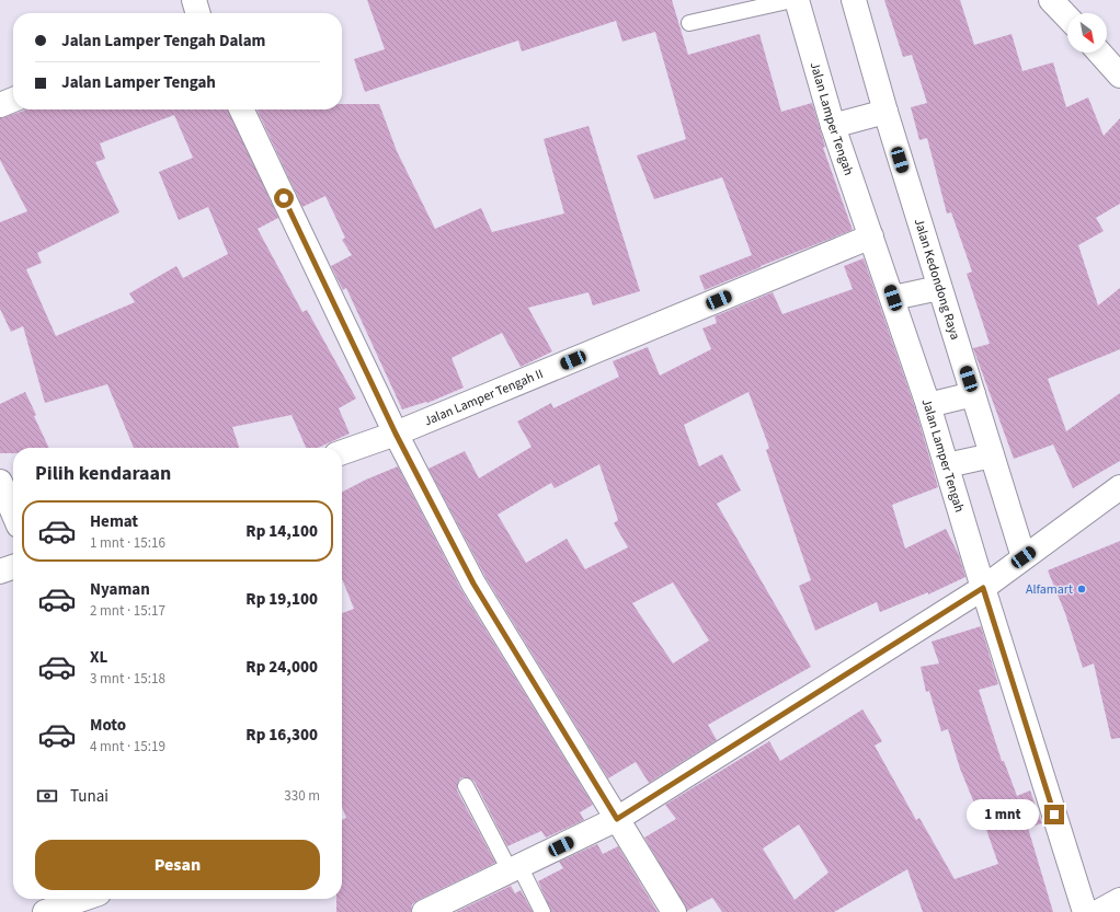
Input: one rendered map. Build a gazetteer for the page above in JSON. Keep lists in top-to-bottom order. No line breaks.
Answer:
{"streets":{"street":["Jalan Lamper Tengah","Jalan Kedondong Raya","Jalan Lamper Tengah II"]},"crossings":[["Jalan Lamper Tengah","Jalan Lamper Tengah II"]],"places":["Alfamart"],"north":"bottom right","page":{"banner":["Jalan Lamper Tengah Dalam","Jalan Lamper Tengah"],"heading":"Pilih kendaraan","list":[{"name":"Hemat","note":"1 mnt · 15:16","value":"Rp 14,100"},{"name":"Nyaman","note":"2 mnt · 15:17","value":"Rp 19,100"},{"name":"XL","note":"3 mnt · 15:18","value":"Rp 24,000"},{"name":"Moto","note":"4 mnt · 15:19","value":"Rp 16,300"}],"pay":["Tunai","330 m"],"bubble":"1 mnt","buttons":"Pesan"}}
